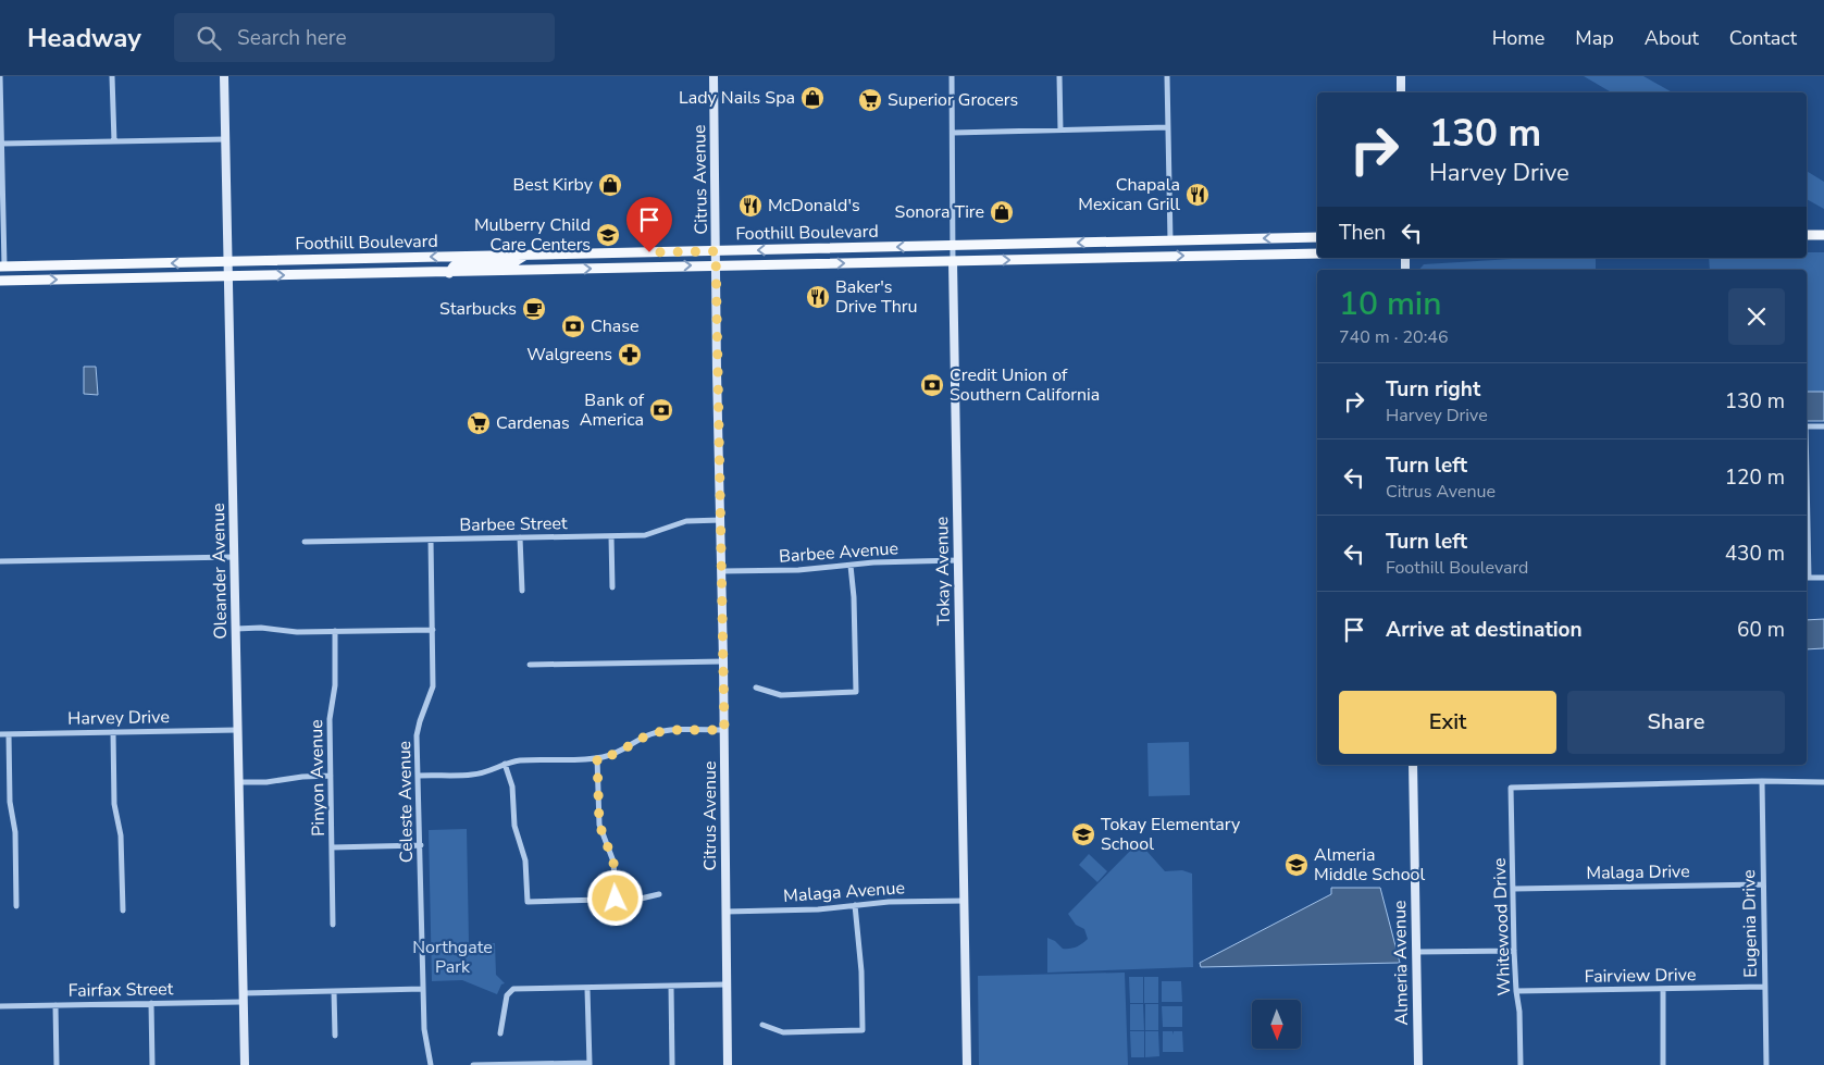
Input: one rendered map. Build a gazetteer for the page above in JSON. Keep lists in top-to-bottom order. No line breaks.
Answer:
{"streets":{"main road":["Foothill Boulevard"],"street":["Citrus Avenue","Barbee Street","Barbee Avenue","Oleander Avenue","Tokay Avenue","Harvey Drive","Pinyon Avenue","Celeste Avenue","Malaga Drive","Malaga Avenue","Eugenia Drive","Whitewood Drive","Almeria Avenue","Fairview Drive","Fairfax Street"]},"crossings":[["Citrus Avenue","Foothill Boulevard"],["Citrus Avenue","Barbee Street"],["Citrus Avenue","Barbee Avenue"],["Citrus Avenue","Malaga Avenue"],["Foothill Boulevard","Oleander Avenue"],["Foothill Boulevard","Tokay Avenue"],["Barbee Street","Celeste Avenue"],["Barbee Avenue","Tokay Avenue"],["Oleander Avenue","Harvey Drive"],["Oleander Avenue","Fairfax Street"],["Tokay Avenue","Malaga Avenue"],["Celeste Avenue","Fairfax Street"],["Malaga Drive","Eugenia Drive"],["Malaga Drive","Whitewood Drive"],["Eugenia Drive","Whitewood Drive"],["Eugenia Drive","Fairview Drive"],["Whitewood Drive","Fairview Drive"]],"parks":["Northgate Park"],"places":{"shop":["Lady Nails Spa","Best Kirby","Sonora Tire"],"supermarket":["Superior Grocers","Cardenas"],"restaurant":["Chapala Mexican Grill","McDonald's","Baker's Drive Thru"],"school or university":["Mulberry Child Care Centers","Tokay Elementary School","Almeria Middle School"],"cafe":["Starbucks"],"bank":["Chase","Credit Union of Southern California","Bank of America"],"pharmacy":["Walgreens"]},"north":"bottom","page":{"header":"Headway","search":"Search here","nav":["Home","Map","About","Contact"],"turn":["130 m","Harvey Drive"],"then":"Then","heading":["10 min","740 m · 20:46"],"list":[{"name":"Turn right","note":"Harvey Drive","value":"130 m"},{"name":"Turn left","note":"Citrus Avenue","value":"120 m"},{"name":"Turn left","note":"Foothill Boulevard","value":"430 m"},{"name":"Arrive at destination","value":"60 m"}],"buttons":["Exit","Share"]}}
